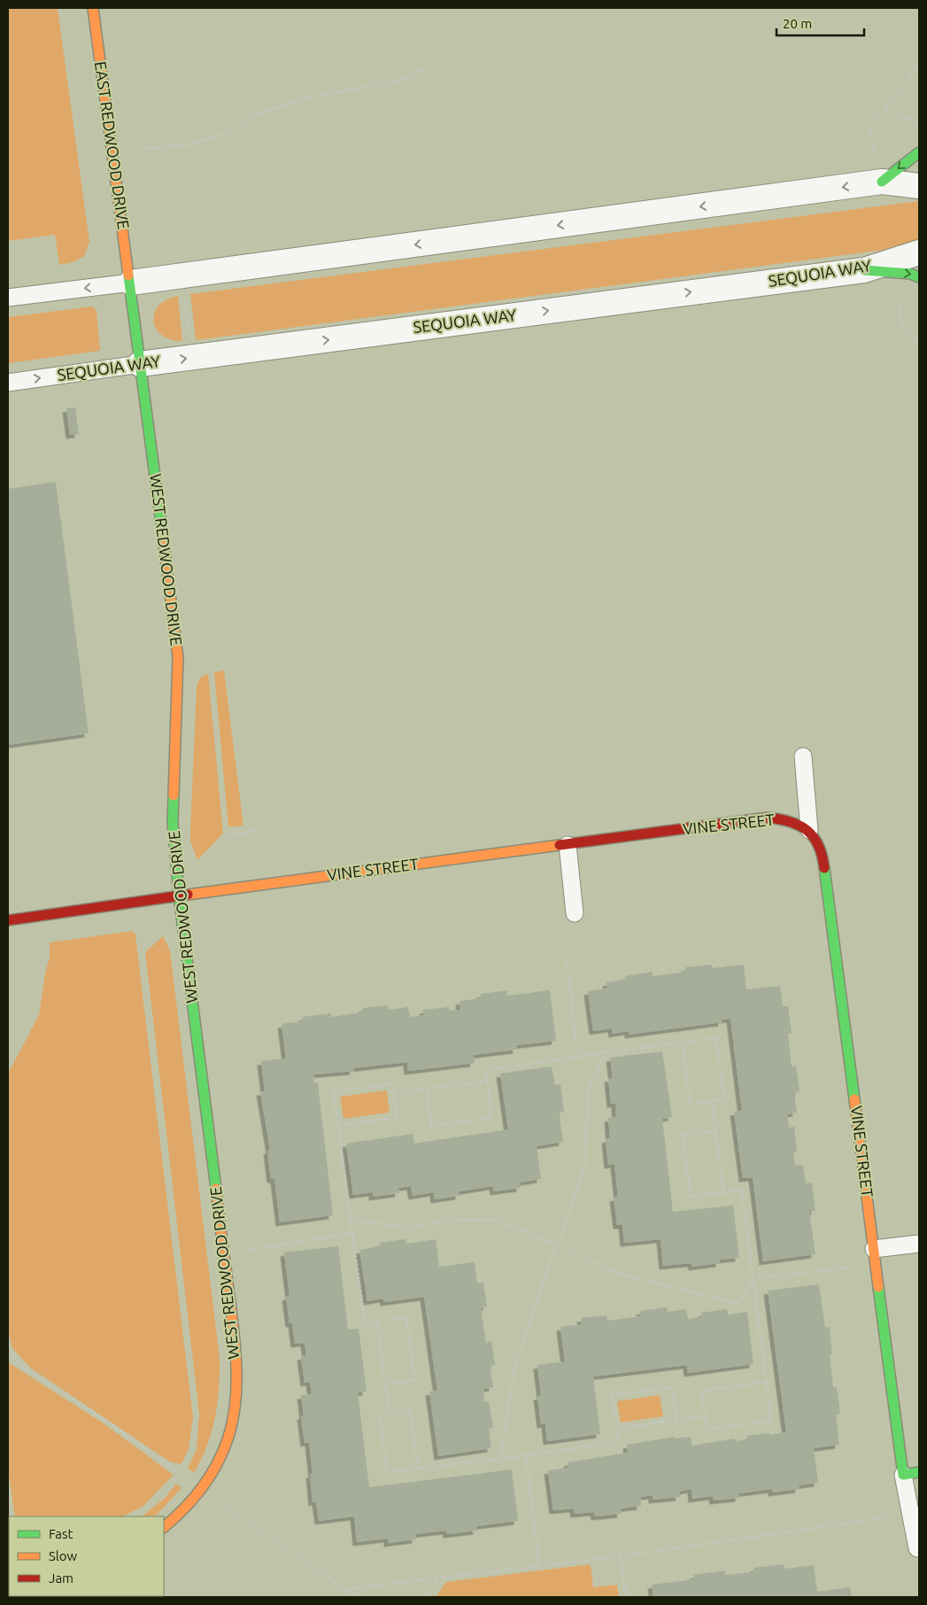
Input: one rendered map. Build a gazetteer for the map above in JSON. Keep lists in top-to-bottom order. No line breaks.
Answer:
{"streets":{"street":["EAST REDWOOD DRIVE","SEQUOIA WAY","WEST REDWOOD DRIVE","VINE STREET"]},"crossings":[["EAST REDWOOD DRIVE","WEST REDWOOD DRIVE"],["SEQUOIA WAY","WEST REDWOOD DRIVE"],["WEST REDWOOD DRIVE","VINE STREET"]],"legend":["Fast","Slow","Jam"],"scale_bar":"20 m"}
